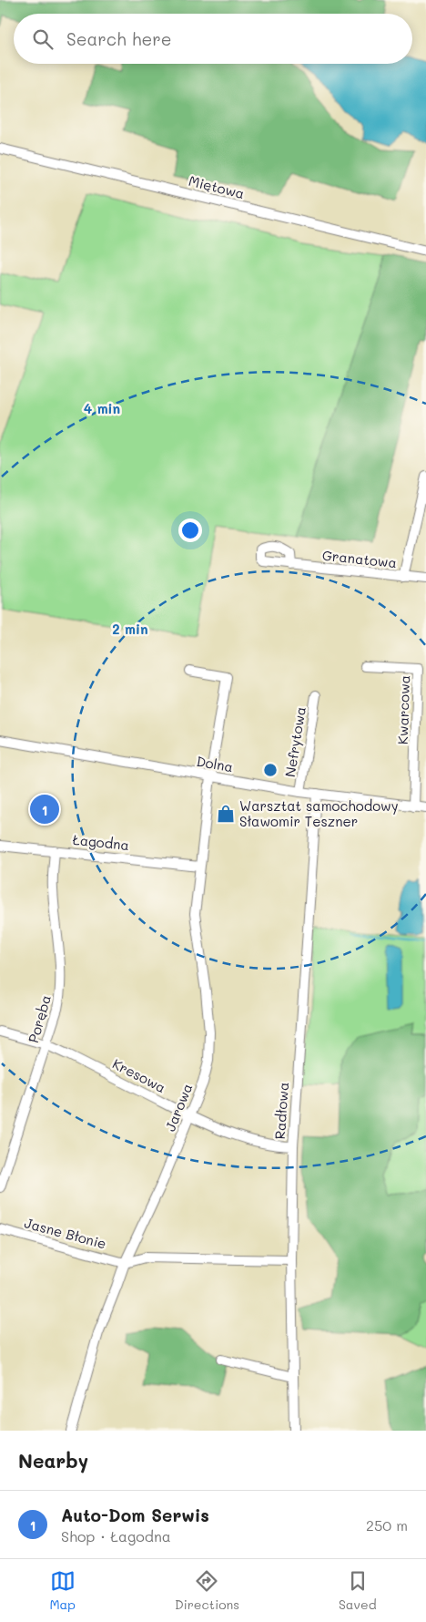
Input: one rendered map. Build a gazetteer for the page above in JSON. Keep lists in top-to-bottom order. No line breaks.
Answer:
{"streets":{"street":["Miętowa","Granatowa","Kwarcowa","Nefrytowa","Dolna","Łagodna","Poręba","Kresowa","Jarowa","Radłowa","Jasne Błonie"]},"crossings":[["Kwarcowa","Dolna"],["Nefrytowa","Dolna"],["Dolna","Jarowa"],["Dolna","Radłowa"],["Łagodna","Poręba"],["Łagodna","Jarowa"],["Poręba","Kresowa"],["Kresowa","Jarowa"],["Kresowa","Radłowa"],["Jarowa","Jasne Błonie"]],"places":{"shop":["Warsztat samochodowy Sławomir Teszner"]},"page":{"search":"Search here","pins":"1","heading":"Nearby","list":[{"mark":"1","name":"Auto-Dom Serwis","note":"Shop · Łagodna","value":"250 m"}],"nav":["Map","Directions","Saved"]},"rings":["4 min","2 min"]}
